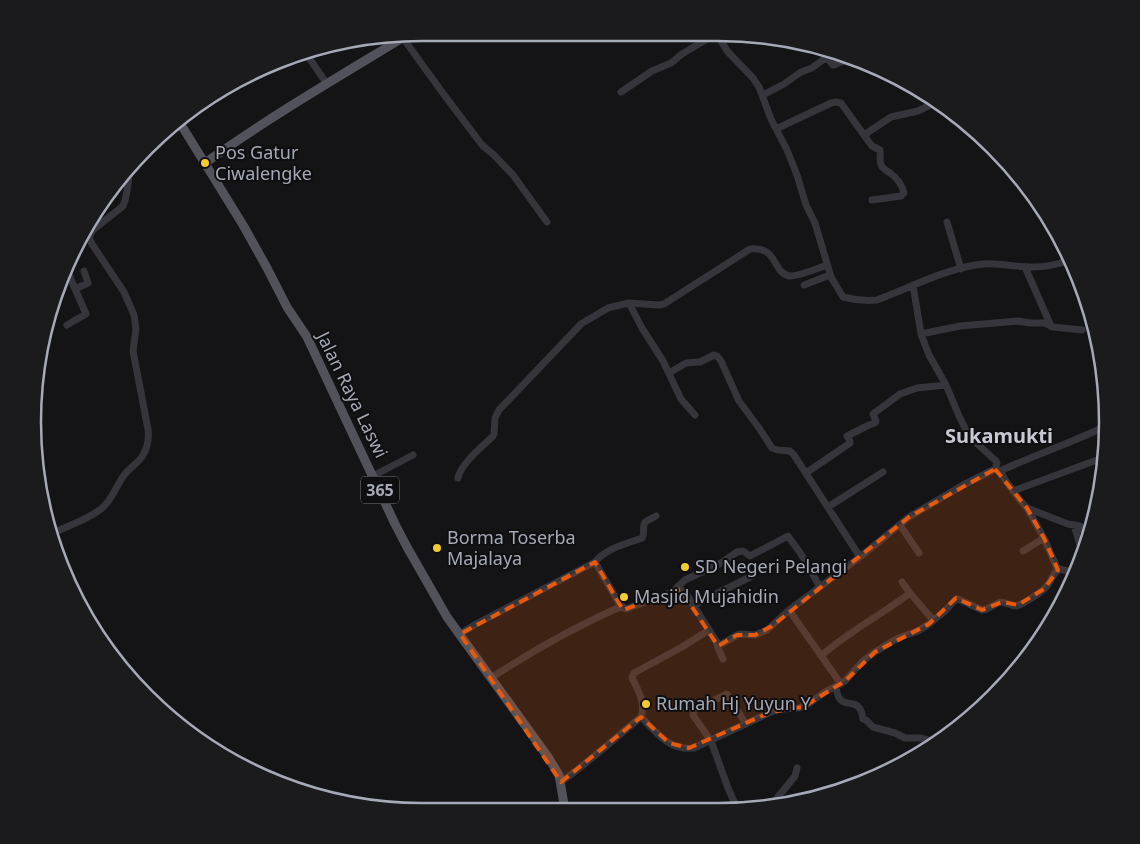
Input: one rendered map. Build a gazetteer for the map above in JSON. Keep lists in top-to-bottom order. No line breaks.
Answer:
{"streets":{"main road":["Jalan Raya Laswi","365"]},"districts":["Sukamukti"],"places":["Pos Gatur Ciwalengke","Borma Toserba Majalaya","SD Negeri Pelangi","Masjid Mujahidin","Rumah Hj Yuyun Y"]}
